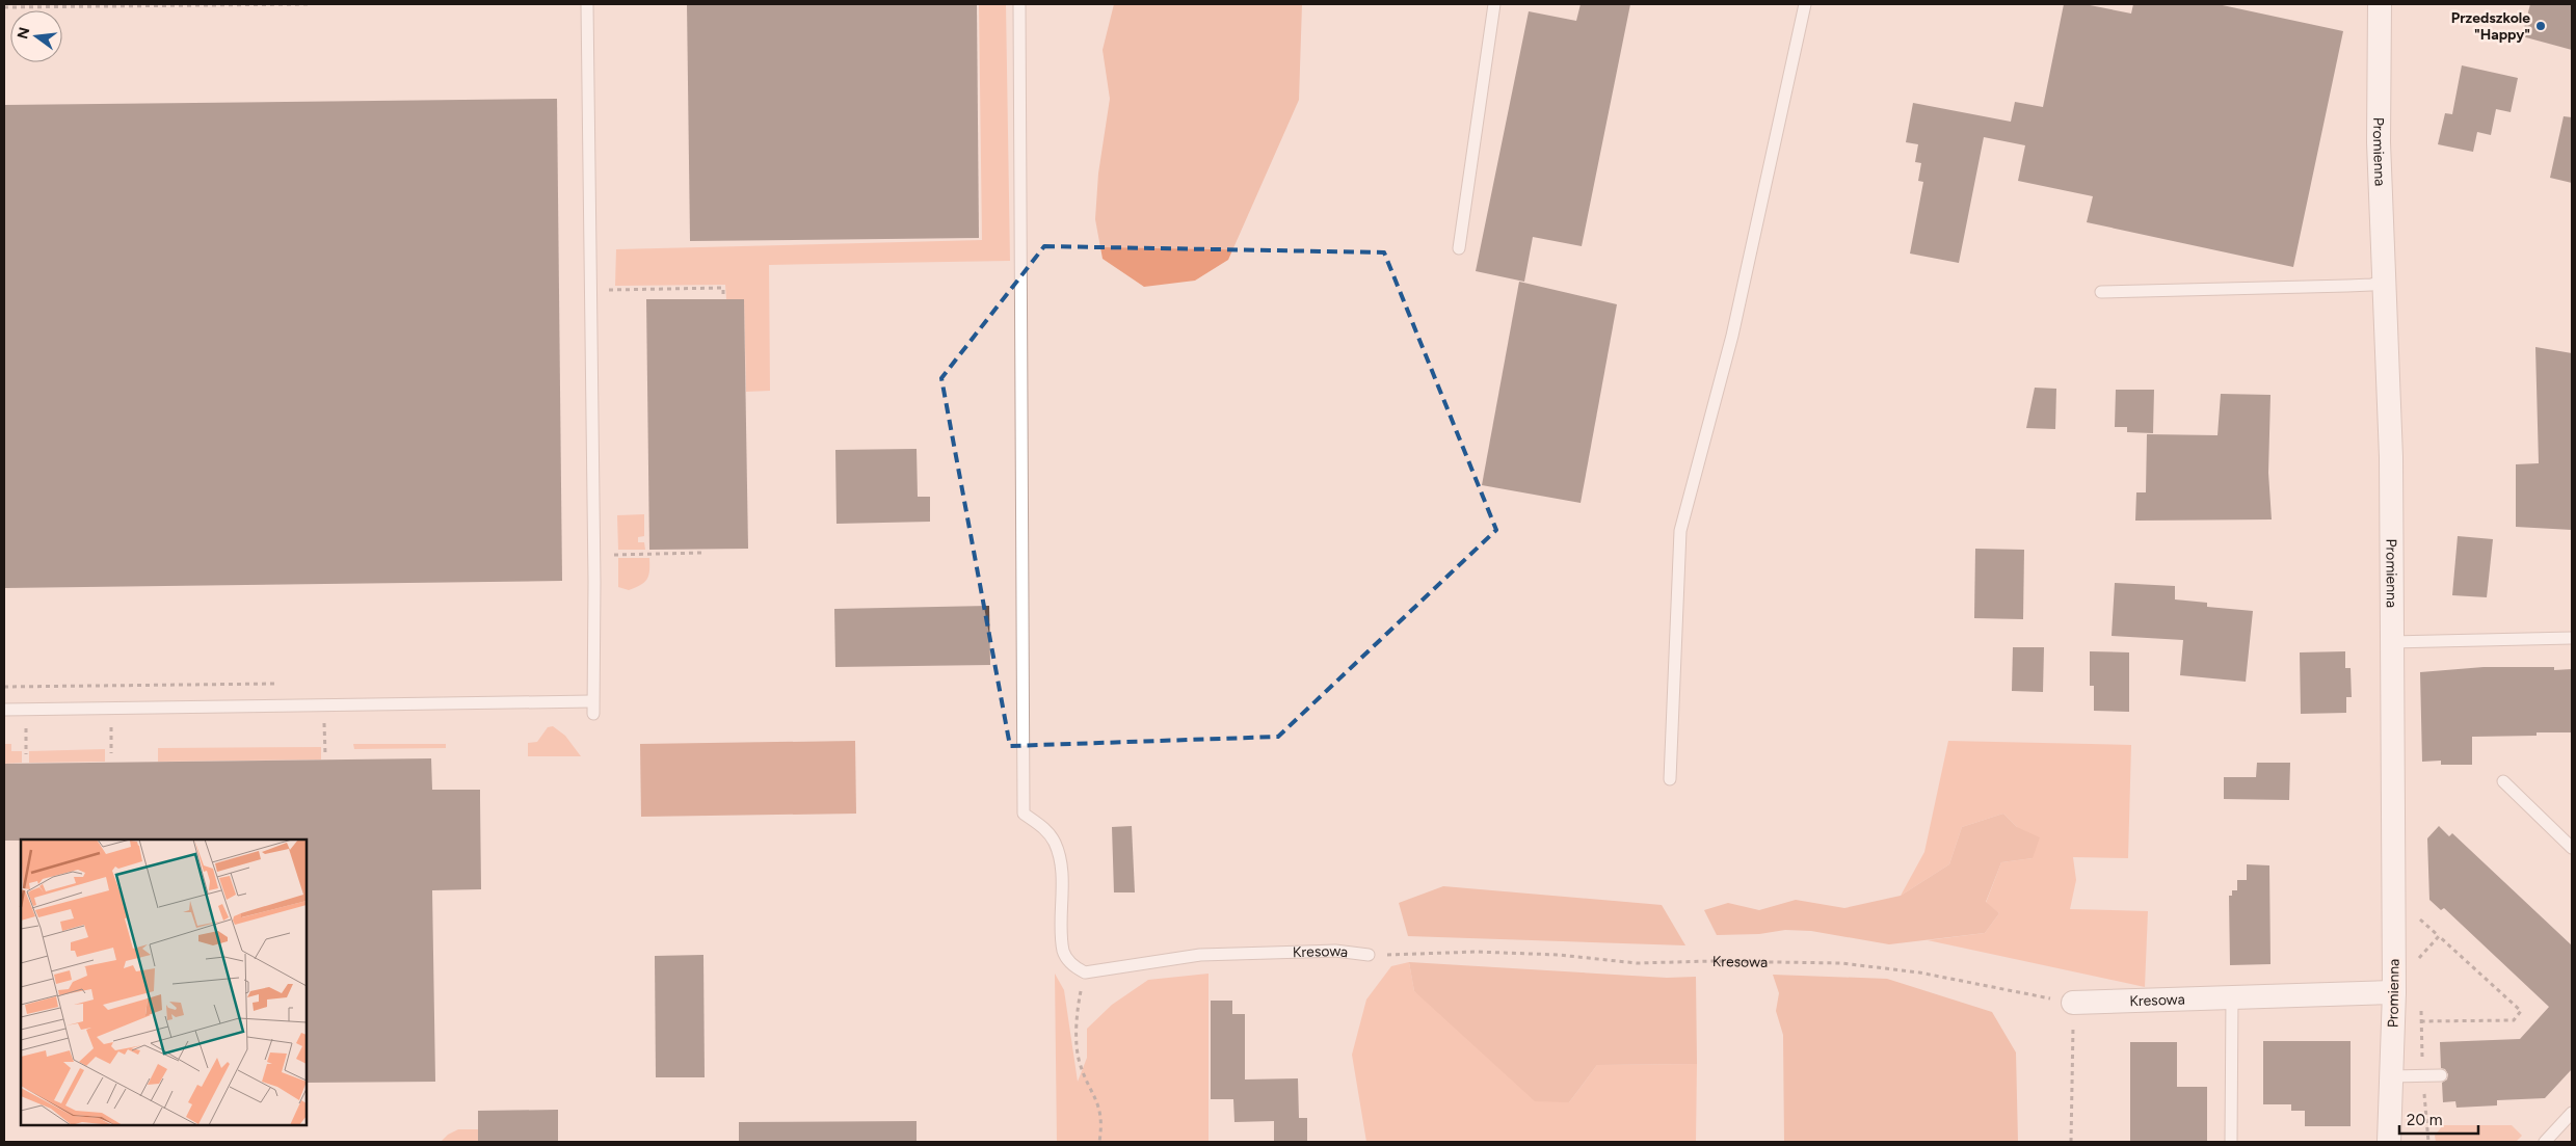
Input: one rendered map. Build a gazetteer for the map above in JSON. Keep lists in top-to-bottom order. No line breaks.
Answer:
{"streets":{"street":["Promienna","Kresowa"]},"crossings":[["Promienna","Kresowa"]],"places":["Przedszkole \"Happy\""],"scale_bar":"20 m","north":"left"}
